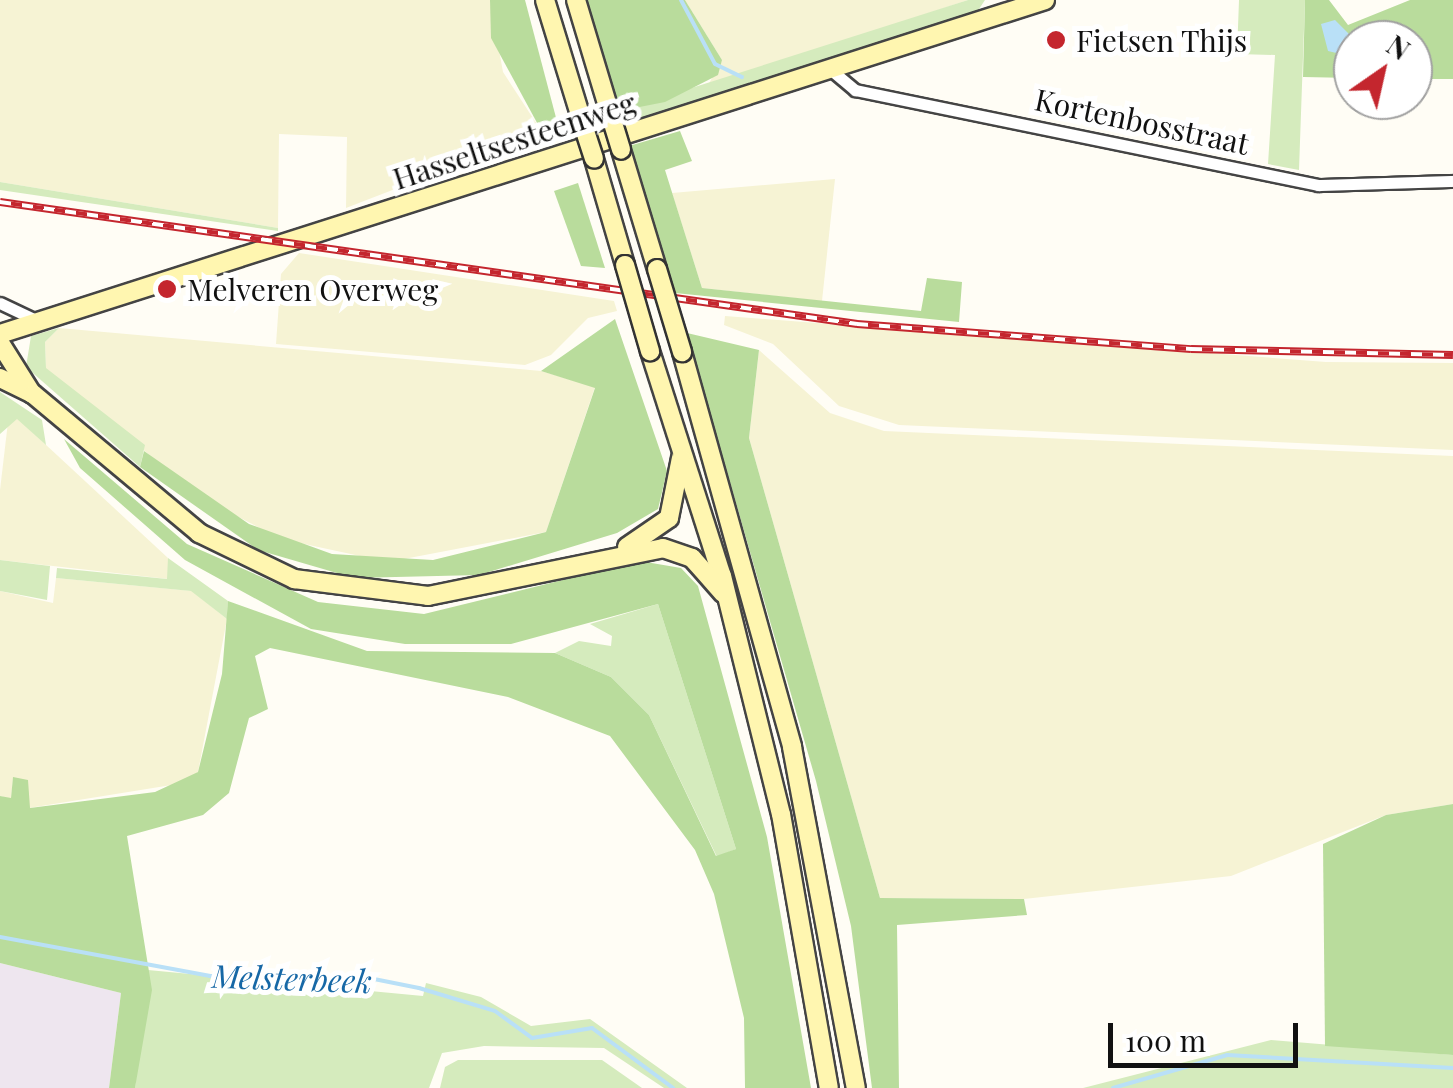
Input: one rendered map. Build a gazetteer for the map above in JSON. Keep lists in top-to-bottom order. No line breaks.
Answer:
{"streets":{"main road":["Hasseltsesteenweg"],"street":["Kortenbosstraat"]},"crossings":[["Kortenbosstraat","Hasseltsesteenweg"]],"water":["Melsterbeek"],"places":["Fietsen Thijs","Melveren Overweg"],"scale_bar":"100 m","north":"top right"}
